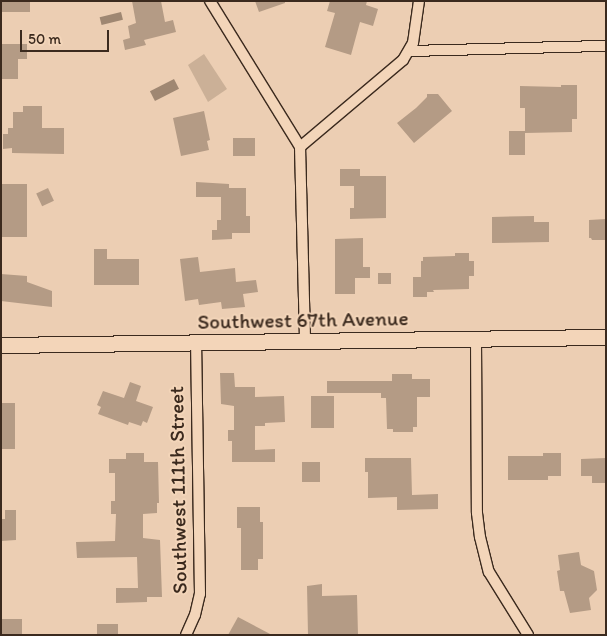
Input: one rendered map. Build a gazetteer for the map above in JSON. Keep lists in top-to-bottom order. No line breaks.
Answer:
{"streets":{"main road":["Southwest 67th Avenue"],"street":["Southwest 111th Street"]},"crossings":[["Southwest 67th Avenue","Southwest 111th Street"]],"scale_bar":"50 m"}
